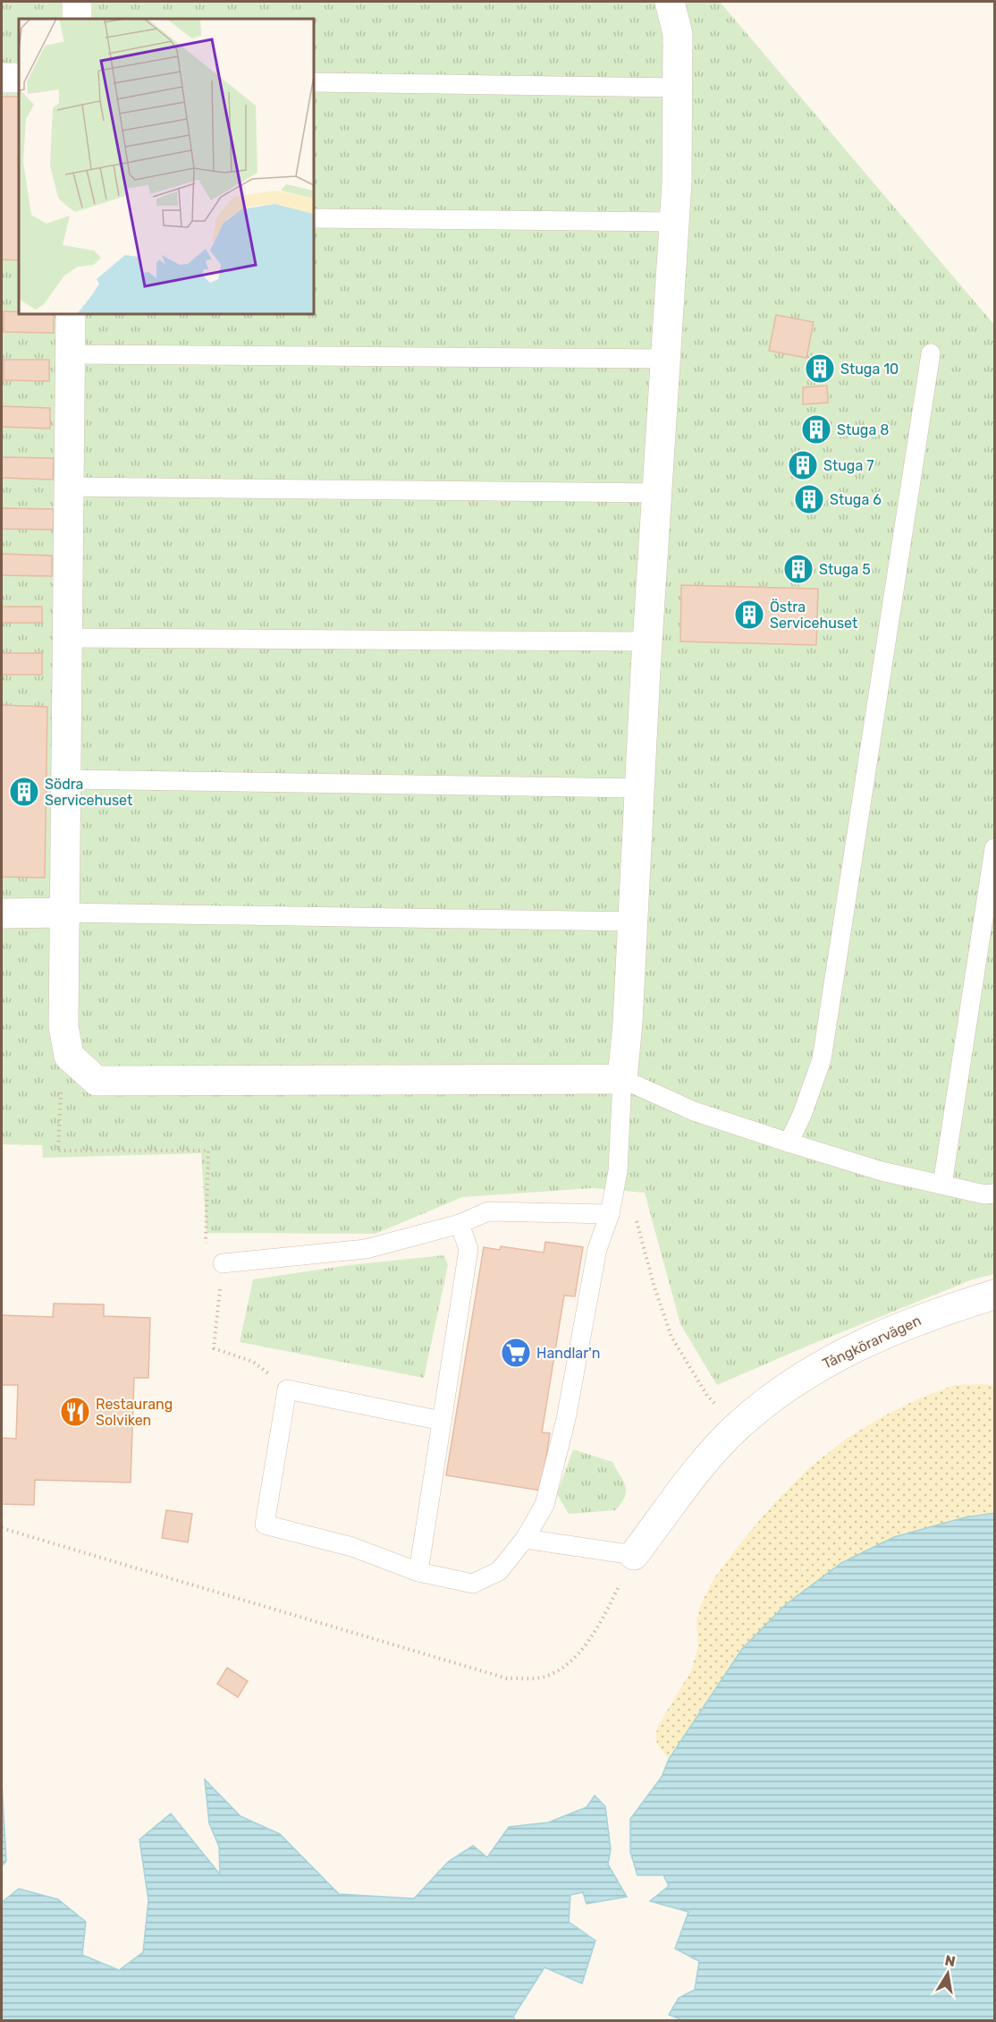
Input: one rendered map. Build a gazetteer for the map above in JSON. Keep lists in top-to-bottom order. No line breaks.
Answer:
{"streets":{"street":["Tångkörarvägen"]},"places":{"building":["Stuga 10","Stuga 8","Stuga 7","Stuga 6","Stuga 5","Östra Servicehuset","Södra Servicehuset"],"supermarket":["Handlar'n"],"restaurant":["Restaurang Solviken"]},"north":"top"}
